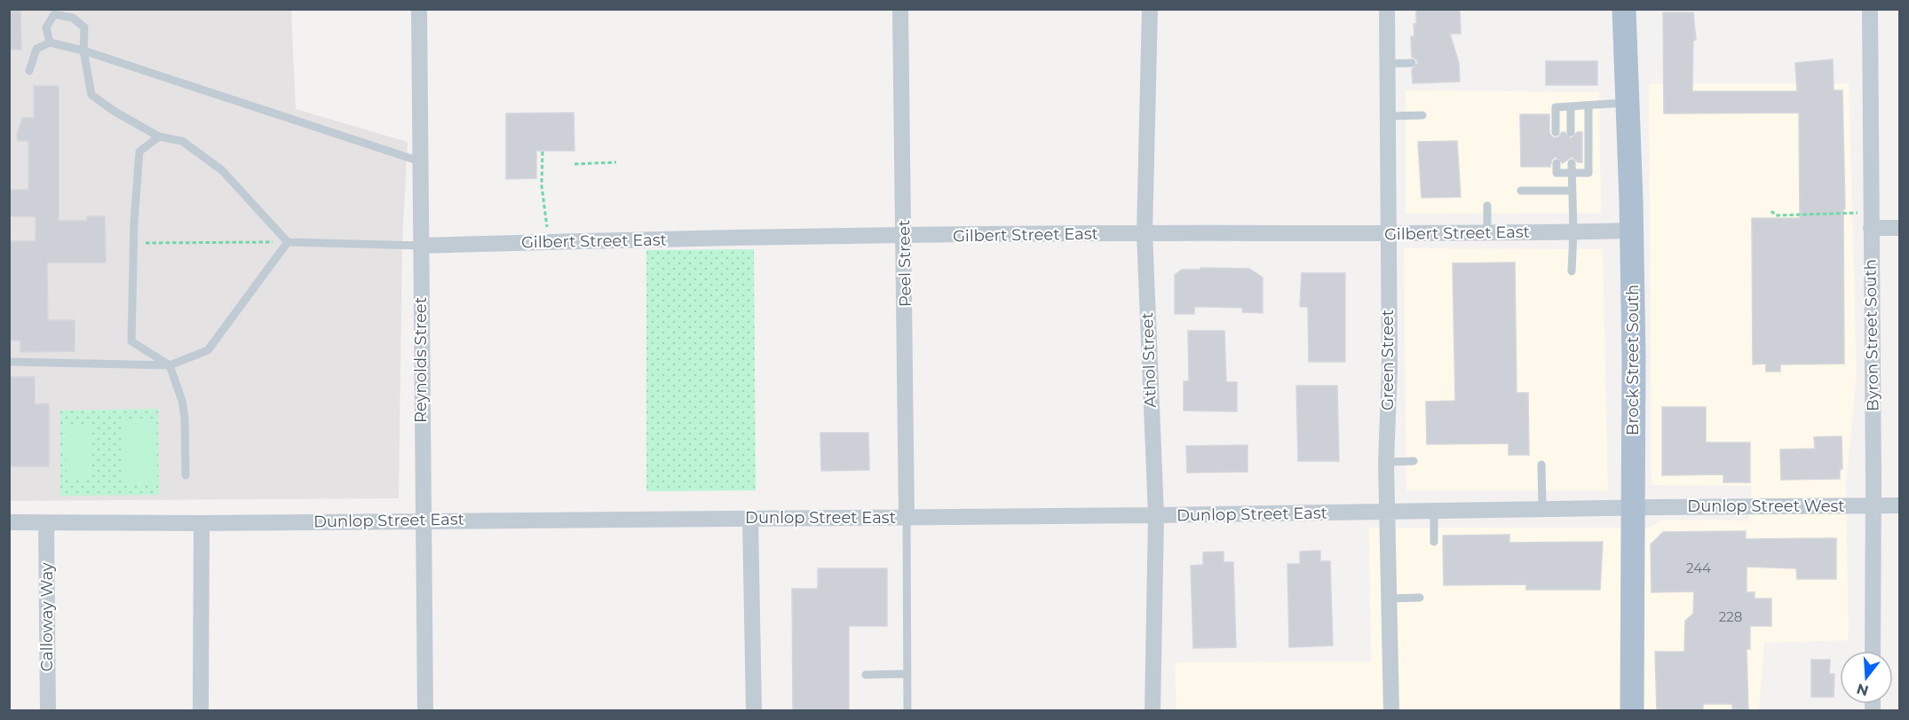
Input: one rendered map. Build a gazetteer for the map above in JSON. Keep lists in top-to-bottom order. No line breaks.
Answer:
{"streets":{"main road":["Brock Street South"],"street":["Gilbert Street East","Peel Street","Byron Street South","Reynolds Street","Athol Street","Green Street","Dunlop Street West","Dunlop Street East","Calloway Way"]},"crossings":[["Gilbert Street East","Peel Street"],["Gilbert Street East","Reynolds Street"],["Gilbert Street East","Athol Street"],["Gilbert Street East","Green Street"],["Gilbert Street East","Brock Street South"],["Peel Street","Dunlop Street East"],["Byron Street South","Dunlop Street West"],["Reynolds Street","Dunlop Street East"],["Athol Street","Dunlop Street East"],["Green Street","Dunlop Street East"],["Brock Street South","Dunlop Street West"],["Brock Street South","Dunlop Street East"],["Dunlop Street West","Dunlop Street East"],["Dunlop Street East","Calloway Way"]],"house_numbers":["244","228"],"north":"bottom"}
